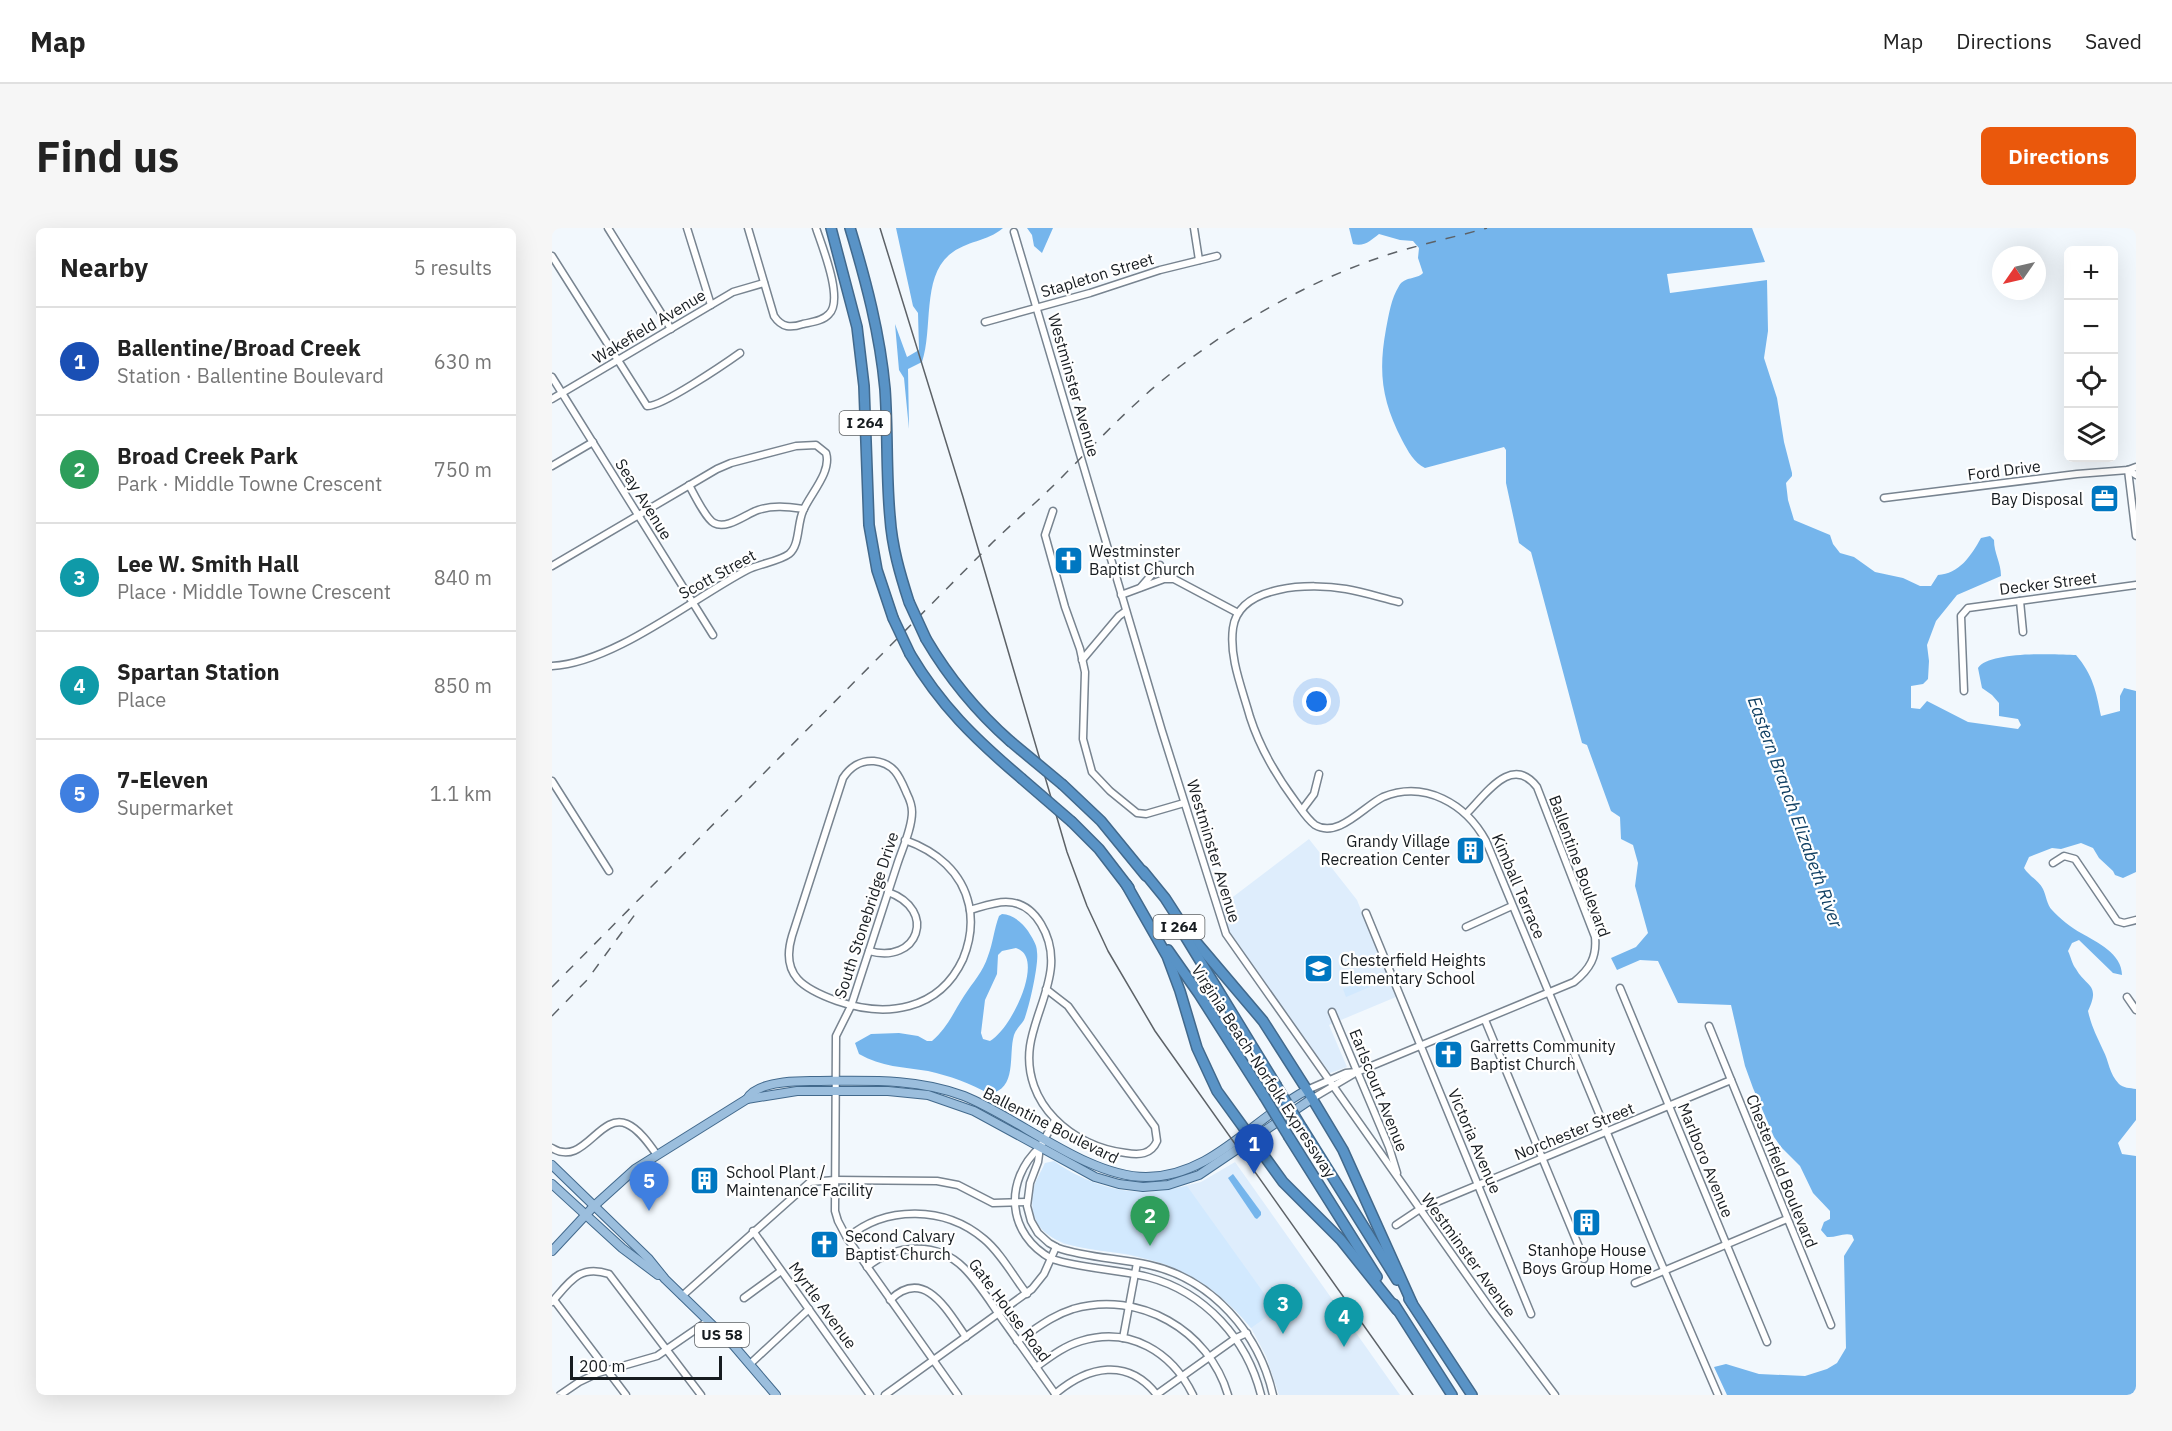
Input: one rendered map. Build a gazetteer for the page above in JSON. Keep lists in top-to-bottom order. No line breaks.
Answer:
{"streets":{"highway":["I 264","Virginia Beach-Norfolk Expressway"],"main road":["Ballentine Boulevard","US 58"],"street":["Stapleton Street","Wakefield Avenue","Westminster Avenue","Ford Drive","Seay Avenue","Scott Street","Decker Street","Kimball Terrace","South Stonebridge Drive","Earlscourt Avenue","Norchester Street","Victoria Avenue","Marlboro Avenue","Chesterfield Boulevard","Myrtle Avenue","Gate House Road"]},"crossings":[["Stapleton Street","Westminster Avenue"],["Wakefield Avenue","Seay Avenue"],["Westminster Avenue","Ballentine Boulevard"],["Westminster Avenue","Earlscourt Avenue"],["Westminster Avenue","Norchester Street"],["Seay Avenue","Scott Street"],["Ballentine Boulevard","Kimball Terrace"],["Ballentine Boulevard","South Stonebridge Drive"],["Ballentine Boulevard","Earlscourt Avenue"],["Ballentine Boulevard","Victoria Avenue"],["Ballentine Boulevard","US 58"],["Kimball Terrace","Norchester Street"],["South Stonebridge Drive","Gate House Road"],["Norchester Street","Victoria Avenue"],["Norchester Street","Marlboro Avenue"],["Norchester Street","Chesterfield Boulevard"]],"water":["Eastern Branch Elizabeth River"],"places":{"office":["Bay Disposal"],"church":["Westminster Baptist Church","Garretts Community Baptist Church","Second Calvary Baptist Church"],"building":["Grandy Village Recreation Center","School Plant / Maintenance Facility","Stanhope House Boys Group Home"],"school or university":["Chesterfield Heights Elementary School"]},"scale_bar":"200 m","north":"bottom left","page":{"header":"Map","nav":["Map","Directions","Saved"],"buttons":"Directions","title":"Find us","heading":["Nearby","5 results"],"map_buttons":["+","−"],"list":[{"mark":"1","name":"Ballentine/Broad Creek","note":"Station · Ballentine Boulevard","value":"630 m"},{"mark":"2","name":"Broad Creek Park","note":"Park · Middle Towne Crescent","value":"750 m"},{"mark":"3","name":"Lee W. Smith Hall","note":"Place · Middle Towne Crescent","value":"840 m"},{"mark":"4","name":"Spartan Station","note":"Place","value":"850 m"},{"mark":"5","name":"7-Eleven","note":"Supermarket","value":"1.1 km"}],"pins":["1","5","2","3","4"],"scale":"200 m"}}
